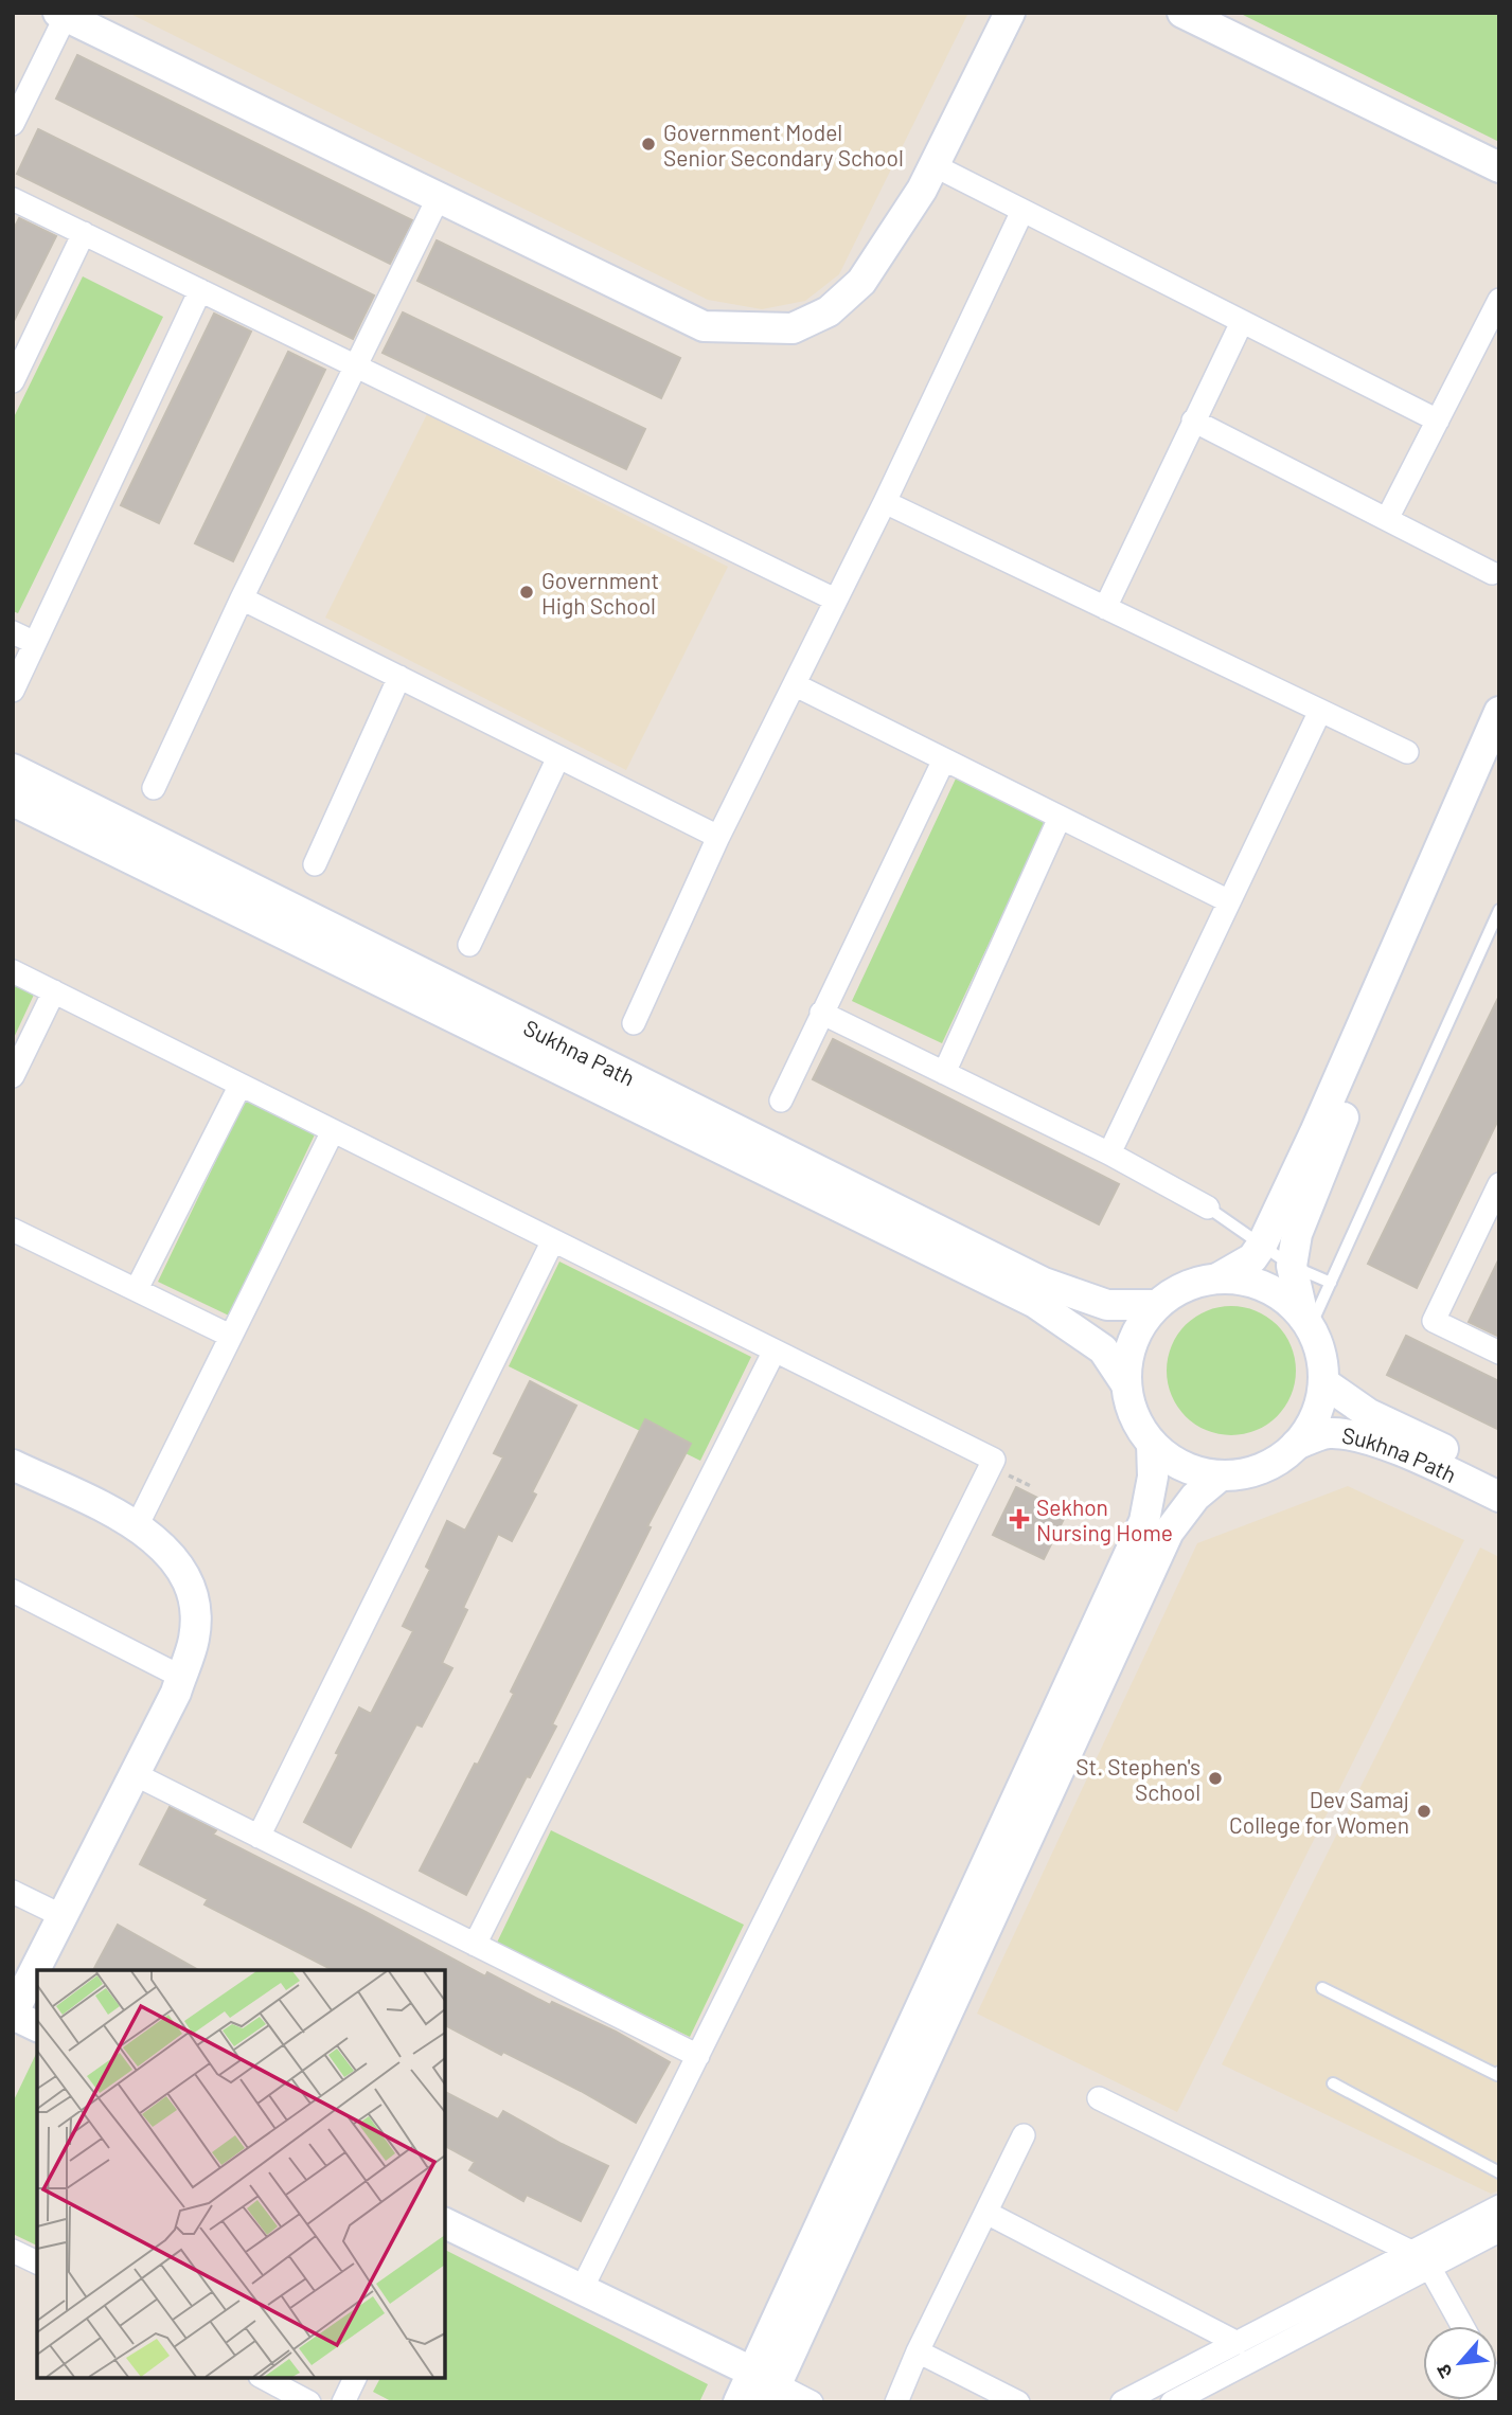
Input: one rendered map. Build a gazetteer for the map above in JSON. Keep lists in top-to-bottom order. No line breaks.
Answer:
{"streets":{"main road":["Sukhna Path"]},"places":{"other":["Government Model Senior Secondary School","Government High School","St. Stephen's School","Dev Samaj College for Women"],"health":["Sekhon Nursing Home"]},"north":"bottom left"}
